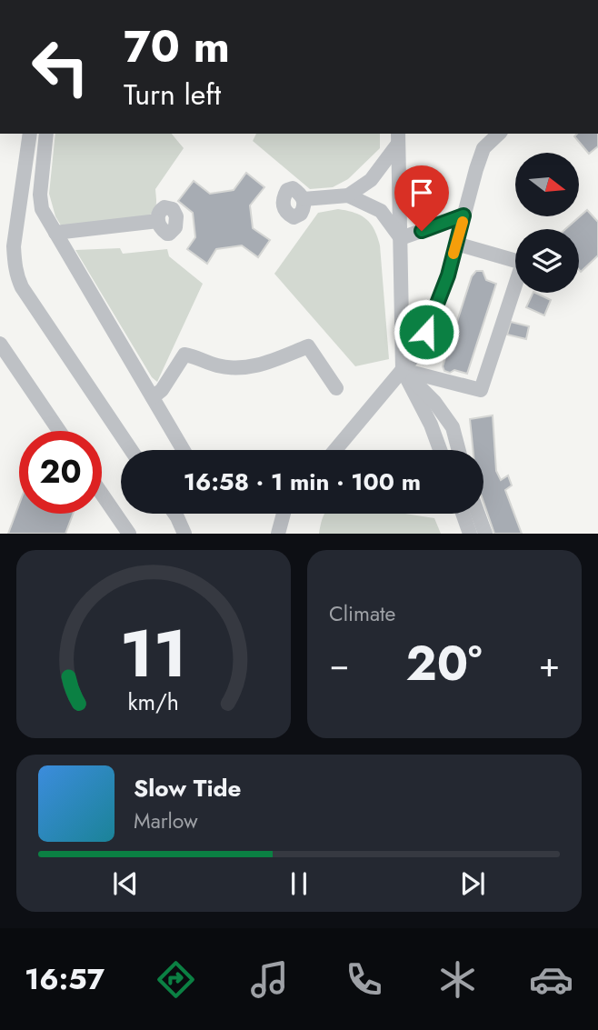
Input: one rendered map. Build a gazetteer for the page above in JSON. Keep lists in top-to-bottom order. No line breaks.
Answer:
{"north":"right","page":{"turn":["70 m","Turn left"],"limit":"20","trip":"16:58 · 1 min · 100 m","tile":"Climate","heat":["−","20°","+"],"song":["Slow Tide","Marlow"],"tabs":"16:57","gauge":["11","km/h"]}}
